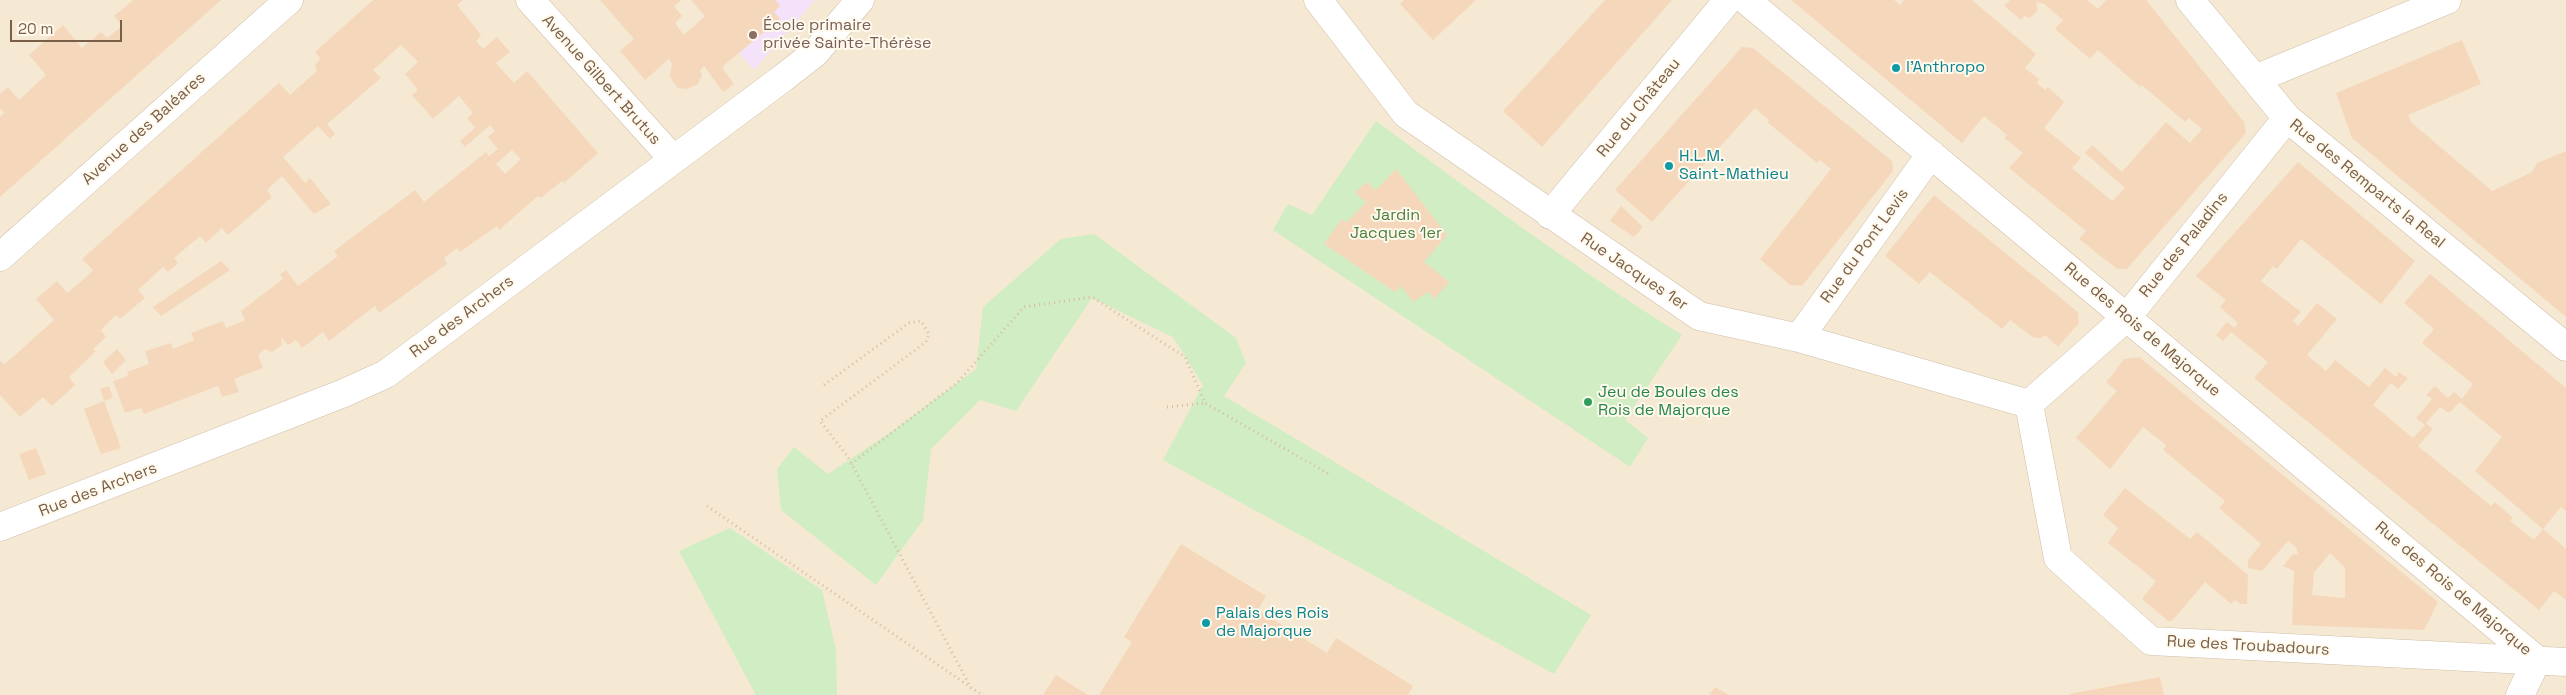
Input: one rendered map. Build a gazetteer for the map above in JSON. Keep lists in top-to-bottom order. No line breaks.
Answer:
{"streets":{"street":["Avenue Gilbert Brutus","Rue du Château","Avenue des Baléares","Rue des Remparts la Real","Rue des Paladins","Rue du Pont Levis","Rue Jacques 1er","Rue des Archers","Rue des Rois de Majorque","Rue des Troubadours"]},"crossings":[["Avenue Gilbert Brutus","Rue des Archers"],["Rue du Château","Rue Jacques 1er"],["Rue des Remparts la Real","Rue des Paladins"],["Rue des Paladins","Rue Jacques 1er"],["Rue des Paladins","Rue des Rois de Majorque"],["Rue des Paladins","Rue des Troubadours"],["Rue du Pont Levis","Rue Jacques 1er"],["Rue du Pont Levis","Rue des Rois de Majorque"],["Rue Jacques 1er","Rue des Troubadours"],["Rue des Rois de Majorque","Rue des Troubadours"]],"parks":["Jardin Jacques 1er"],"places":["École primaire privée Sainte-Thérèse","l'Anthropo","H.L.M. Saint-Mathieu","Jeu de Boules des Rois de Majorque","Palais des Rois de Majorque"],"scale_bar":"20 m"}
